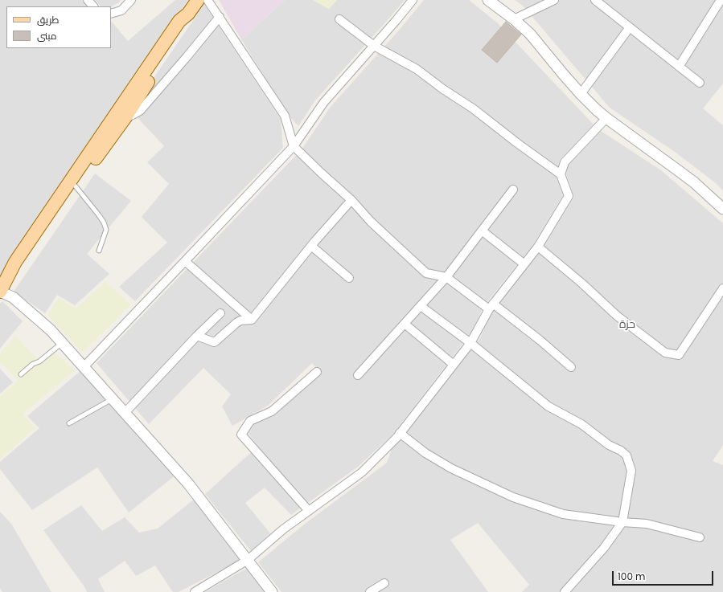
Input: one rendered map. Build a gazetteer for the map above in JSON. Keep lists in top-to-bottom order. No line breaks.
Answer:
{"districts":["حزة"],"legend":["طريق","مبنى"],"scale_bar":"100 m"}
